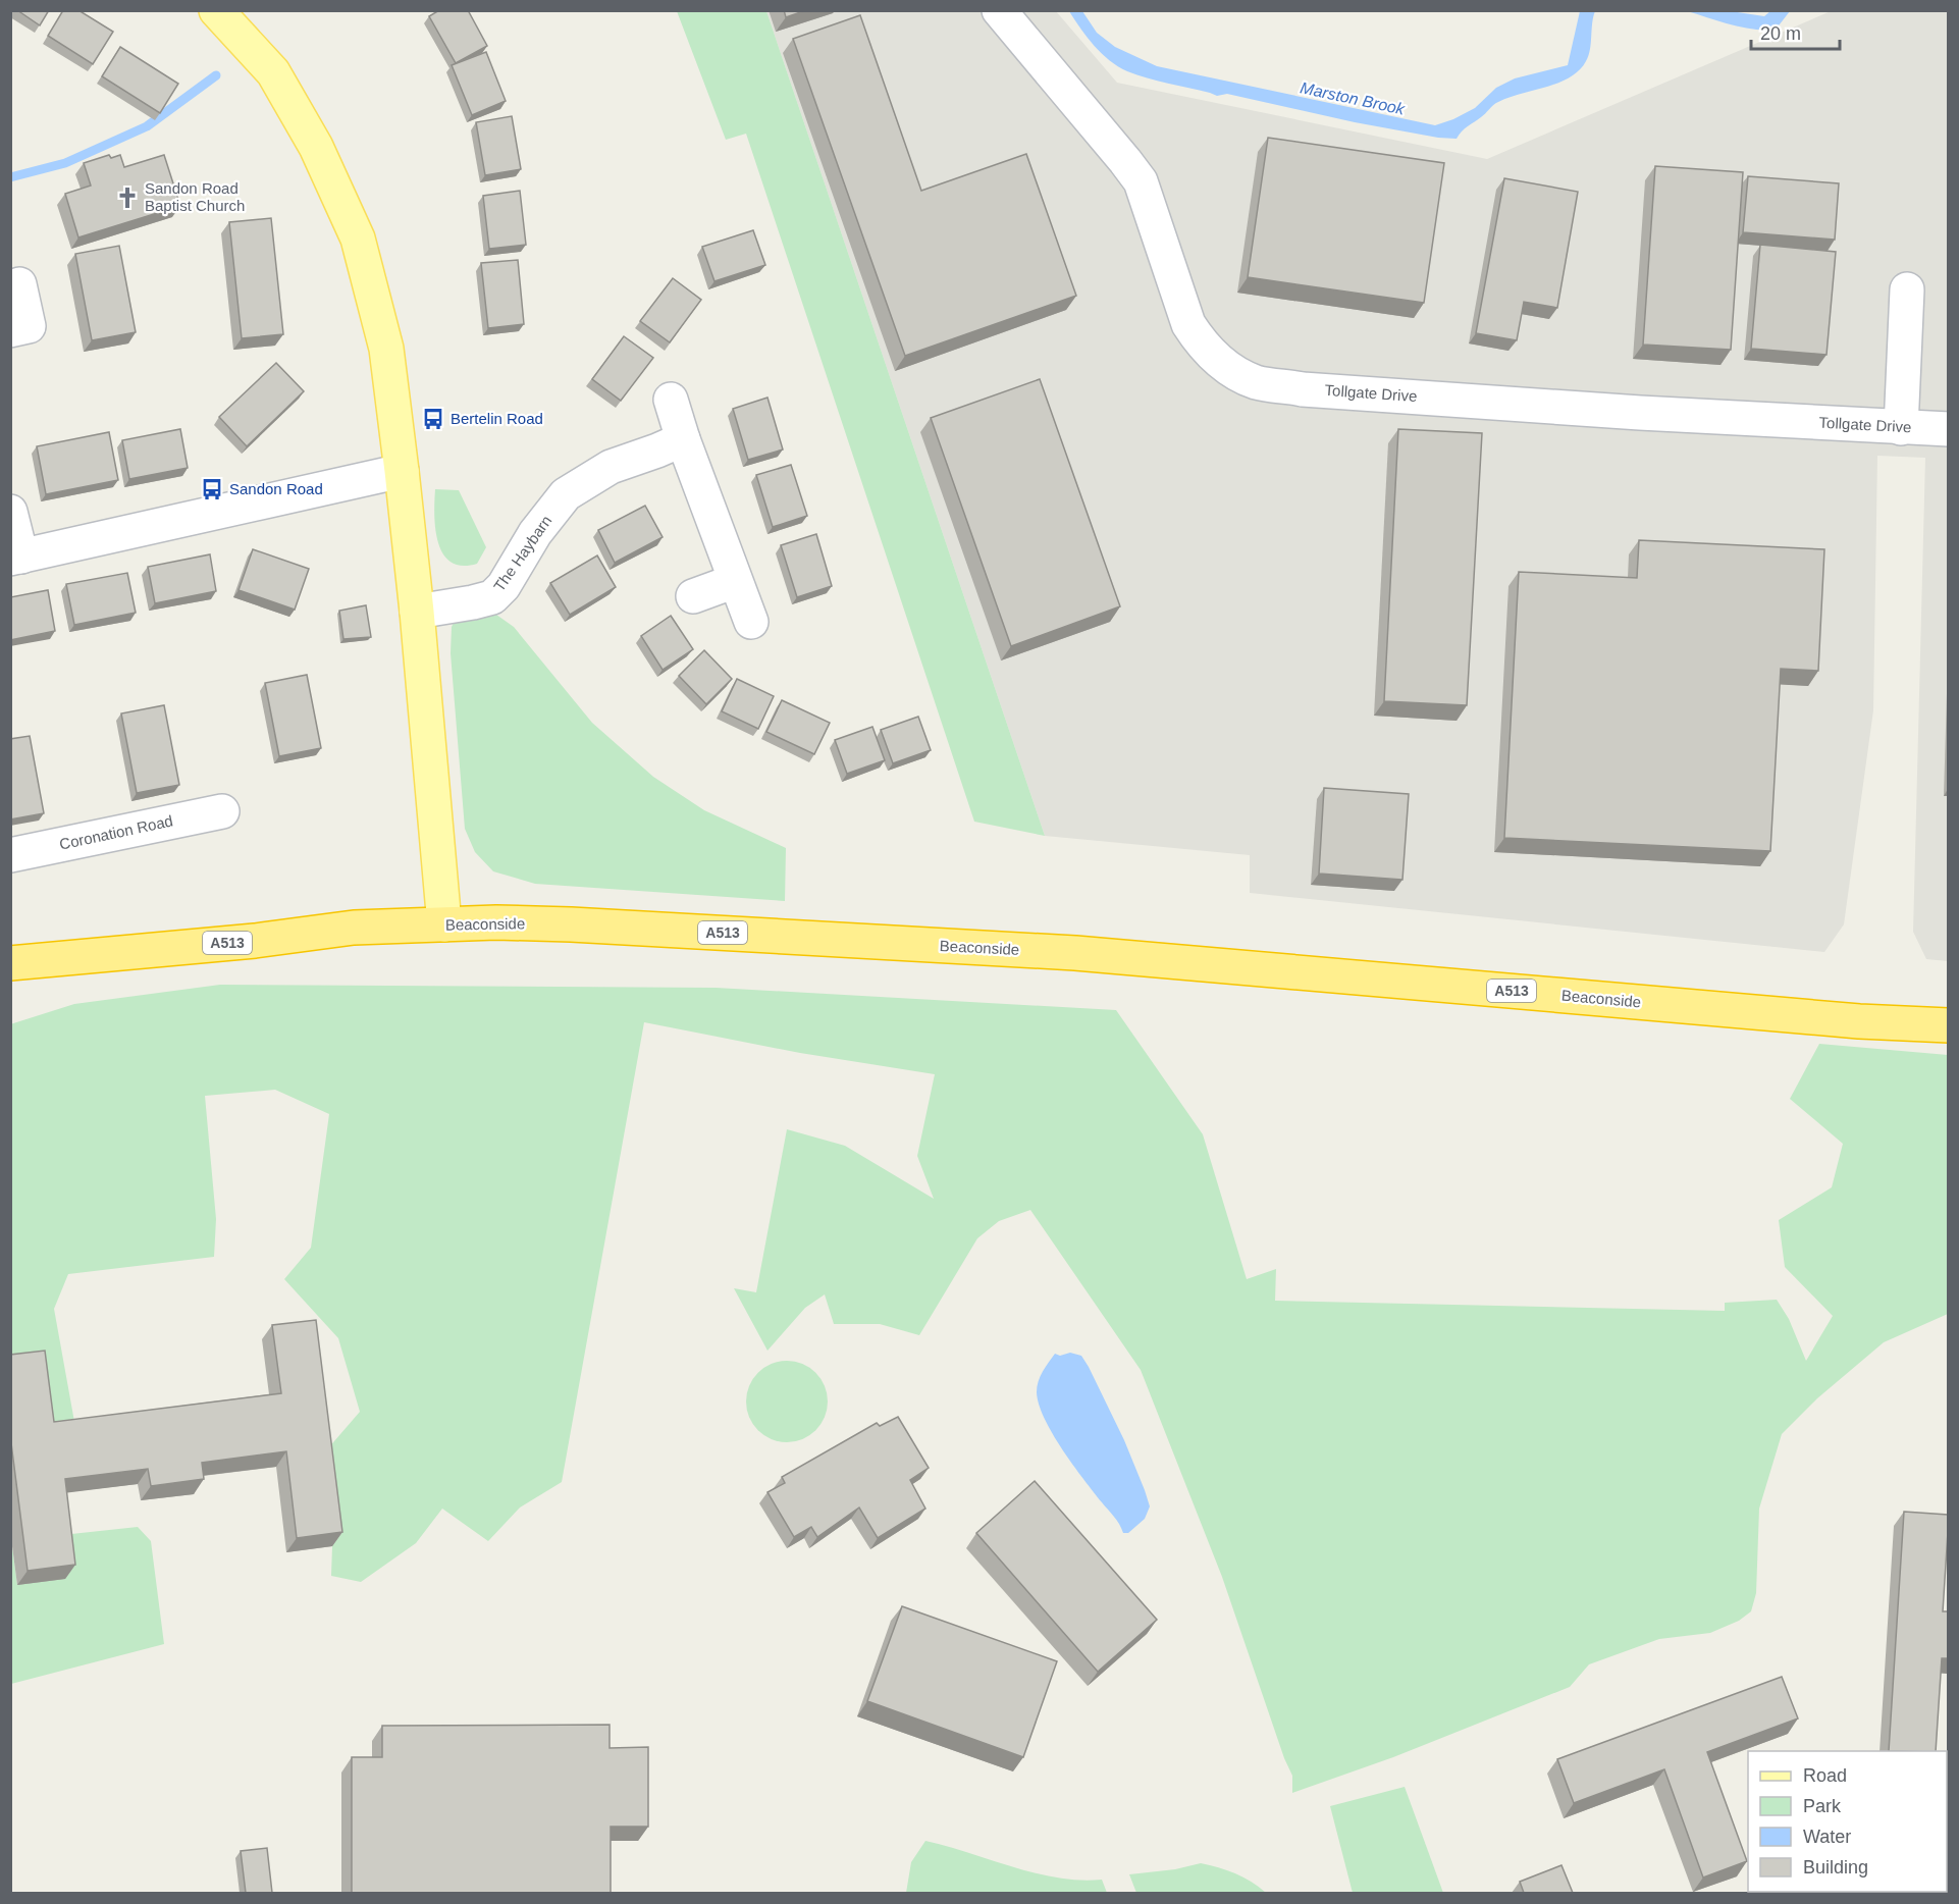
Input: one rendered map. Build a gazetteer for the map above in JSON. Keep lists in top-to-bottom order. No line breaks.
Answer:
{"streets":{"highway":["Beaconside","A513"],"street":["Tollgate Drive","The Haybarn","Coronation Road"]},"water":["Marston Brook"],"places":{"church":["Sandon Road Baptist Church"],"bus stop":["Bertelin Road","Sandon Road"]},"legend":["Road","Park","Water","Building"],"scale_bar":"20 m"}
